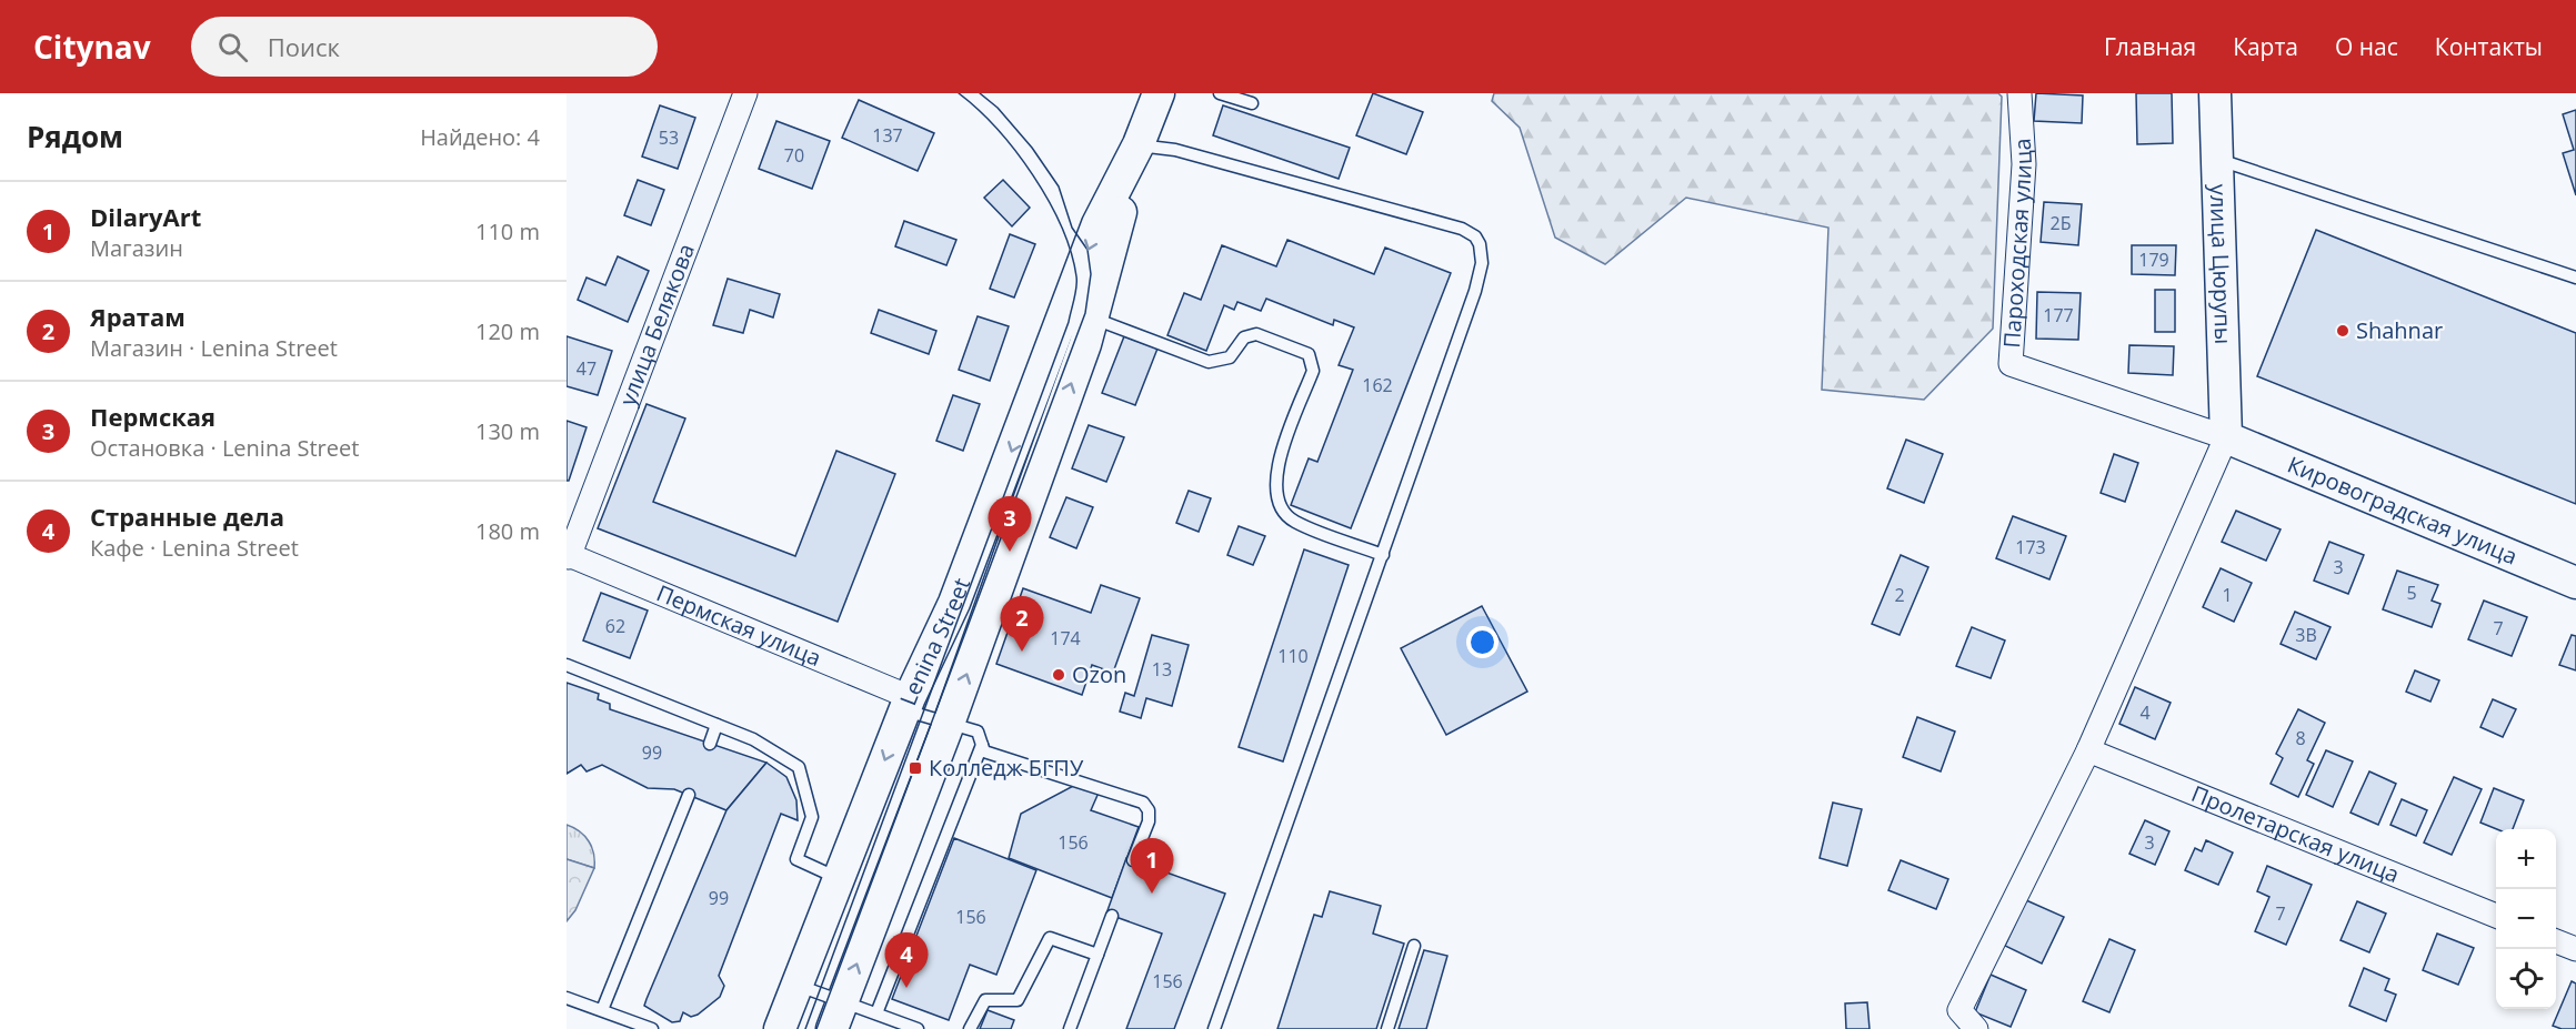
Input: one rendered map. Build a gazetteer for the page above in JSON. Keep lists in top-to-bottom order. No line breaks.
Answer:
{"streets":{"street":["Пароходская улица","улица Цюрупы","улица Белякова","Кировоградская улица","Пермская улица","Lenina Street","Пролетарская улица"]},"crossings":[["Пароходская улица","улица Цюрупы"],["Пароходская улица","Кировоградская улица"],["улица Цюрупы","Кировоградская улица"],["улица Белякова","Пермская улица"],["Пермская улица","Lenina Street"]],"places":{"other":["Shahnar","Ozon"],"transit":["Колледж БГПУ"]},"house_numbers":["137","53","70","2Б","179","177","47","162","173","3","5","2","1","62","7","3B","174","110","13","4","8","99","156","3","99","7","156","156"],"page":{"header":"Citynav","search":"Поиск","nav":["Главная","Карта","О нас","Контакты"],"heading":["Рядом","Найдено: 4"],"list":[{"mark":"1","name":"DilaryArt","note":"Магазин","value":"110 m"},{"mark":"2","name":"Яратам","note":"Магазин · Lenina Street","value":"120 m"},{"mark":"3","name":"Пермская","note":"Остановка · Lenina Street","value":"130 m"},{"mark":"4","name":"Странные дела","note":"Кафе · Lenina Street","value":"180 m"}],"pins":["3","2","1","4"],"map_buttons":["+","−"]}}
